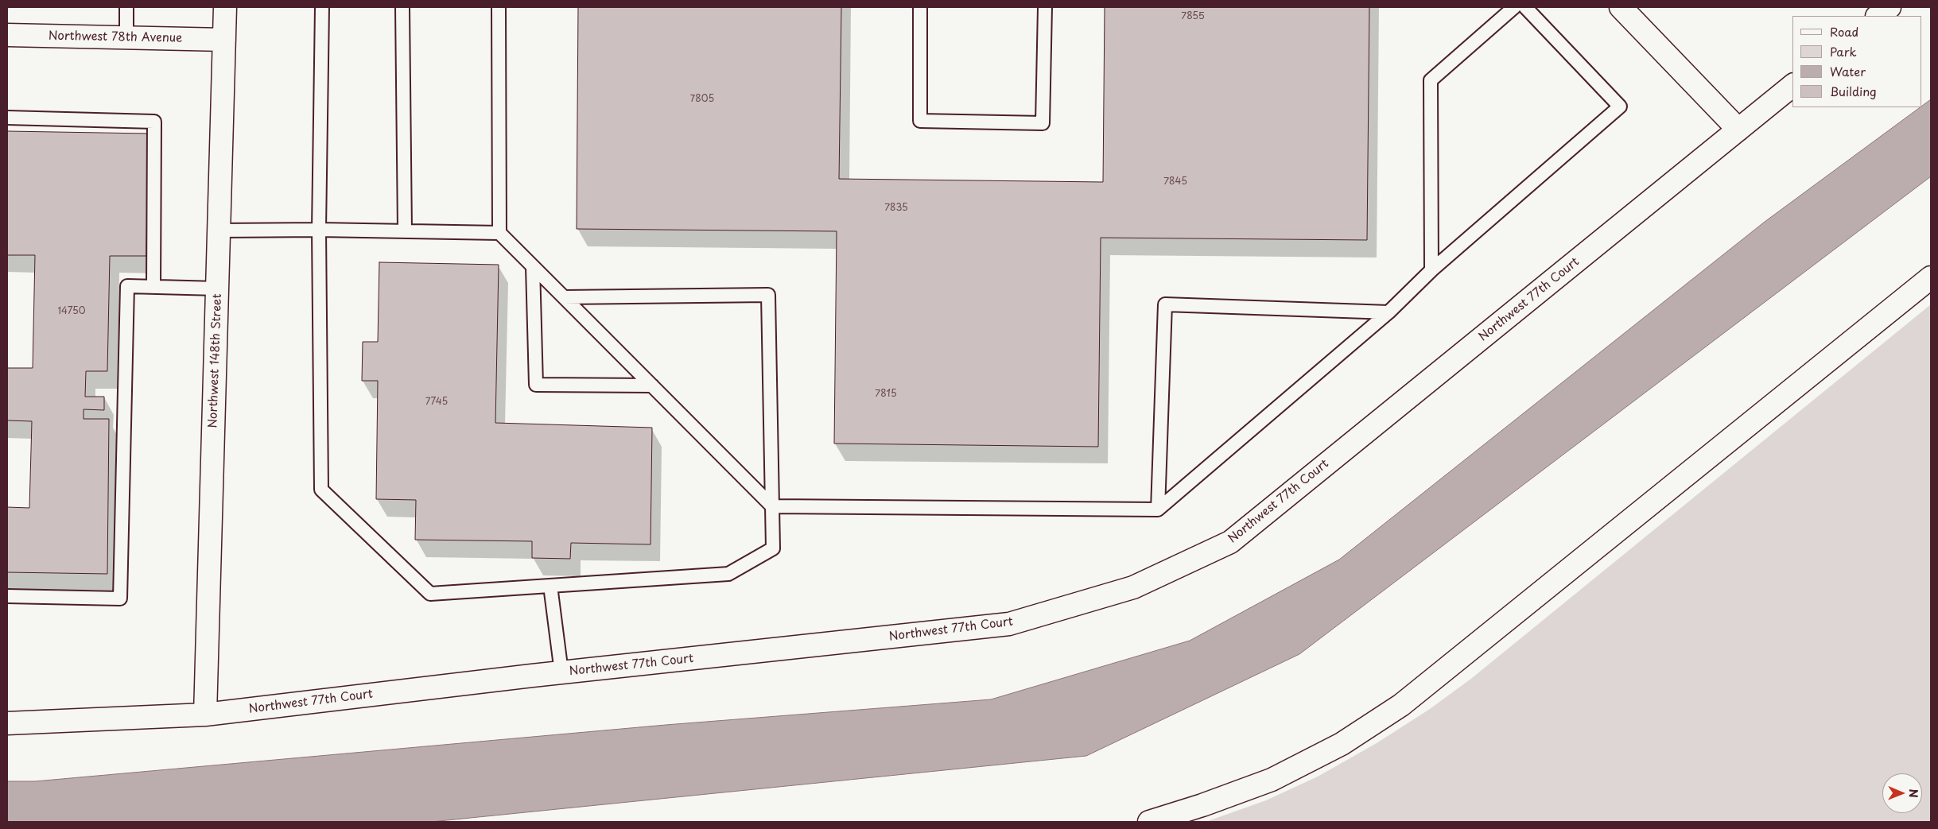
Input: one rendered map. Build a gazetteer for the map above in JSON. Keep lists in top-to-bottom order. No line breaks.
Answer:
{"streets":{"main road":["Northwest 78th Avenue","Northwest 77th Court","Northwest 148th Street"]},"crossings":[["Northwest 78th Avenue","Northwest 148th Street"],["Northwest 77th Court","Northwest 148th Street"]],"house_numbers":["7855","7805","7845","7835","14750","7815","7745"],"legend":["Road","Park","Water","Building"],"north":"right"}
